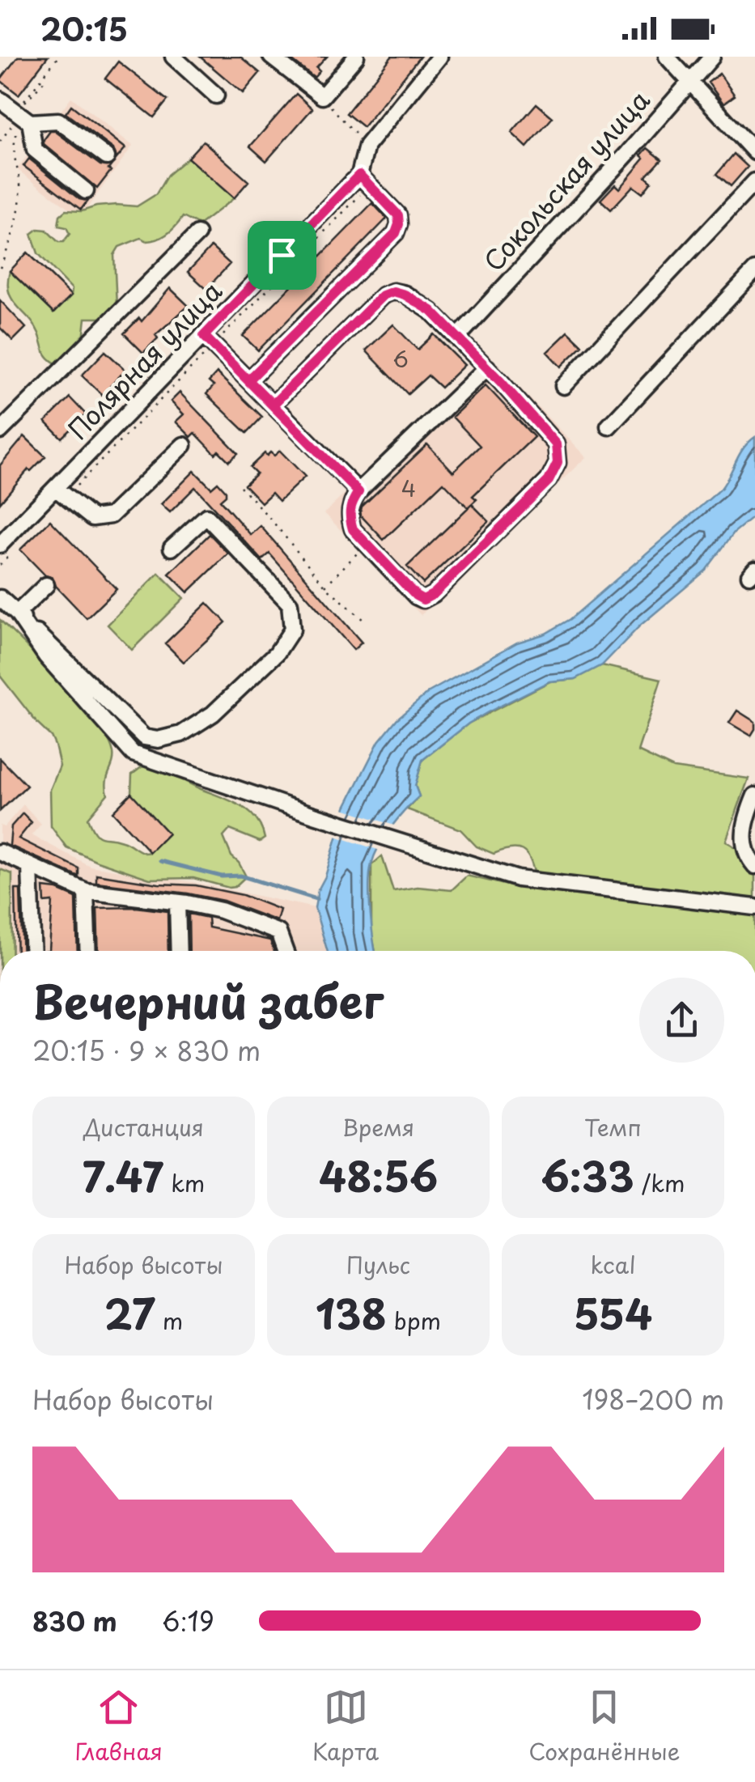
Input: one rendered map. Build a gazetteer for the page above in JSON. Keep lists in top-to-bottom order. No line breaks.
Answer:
{"streets":{"street":["Сокольская улица","Полярная улица"]},"house_numbers":["6","4"],"page":{"status":"20:15","heading":["Вечерний забег","20:15 · 9 × 830 m"],"stats":[["Дистанция","7.47 km"],["Время","48:56"],["Темп","6:33 /km"],["Набор высоты","27 m"],["Пульс","138 bpm"],["kcal","554"]],"chart":["Набор высоты","198–200 m"],"list":[{"name":"830 m","note":"6:19"}],"tabs":["Главная","Карта","Сохранённые"]}}
